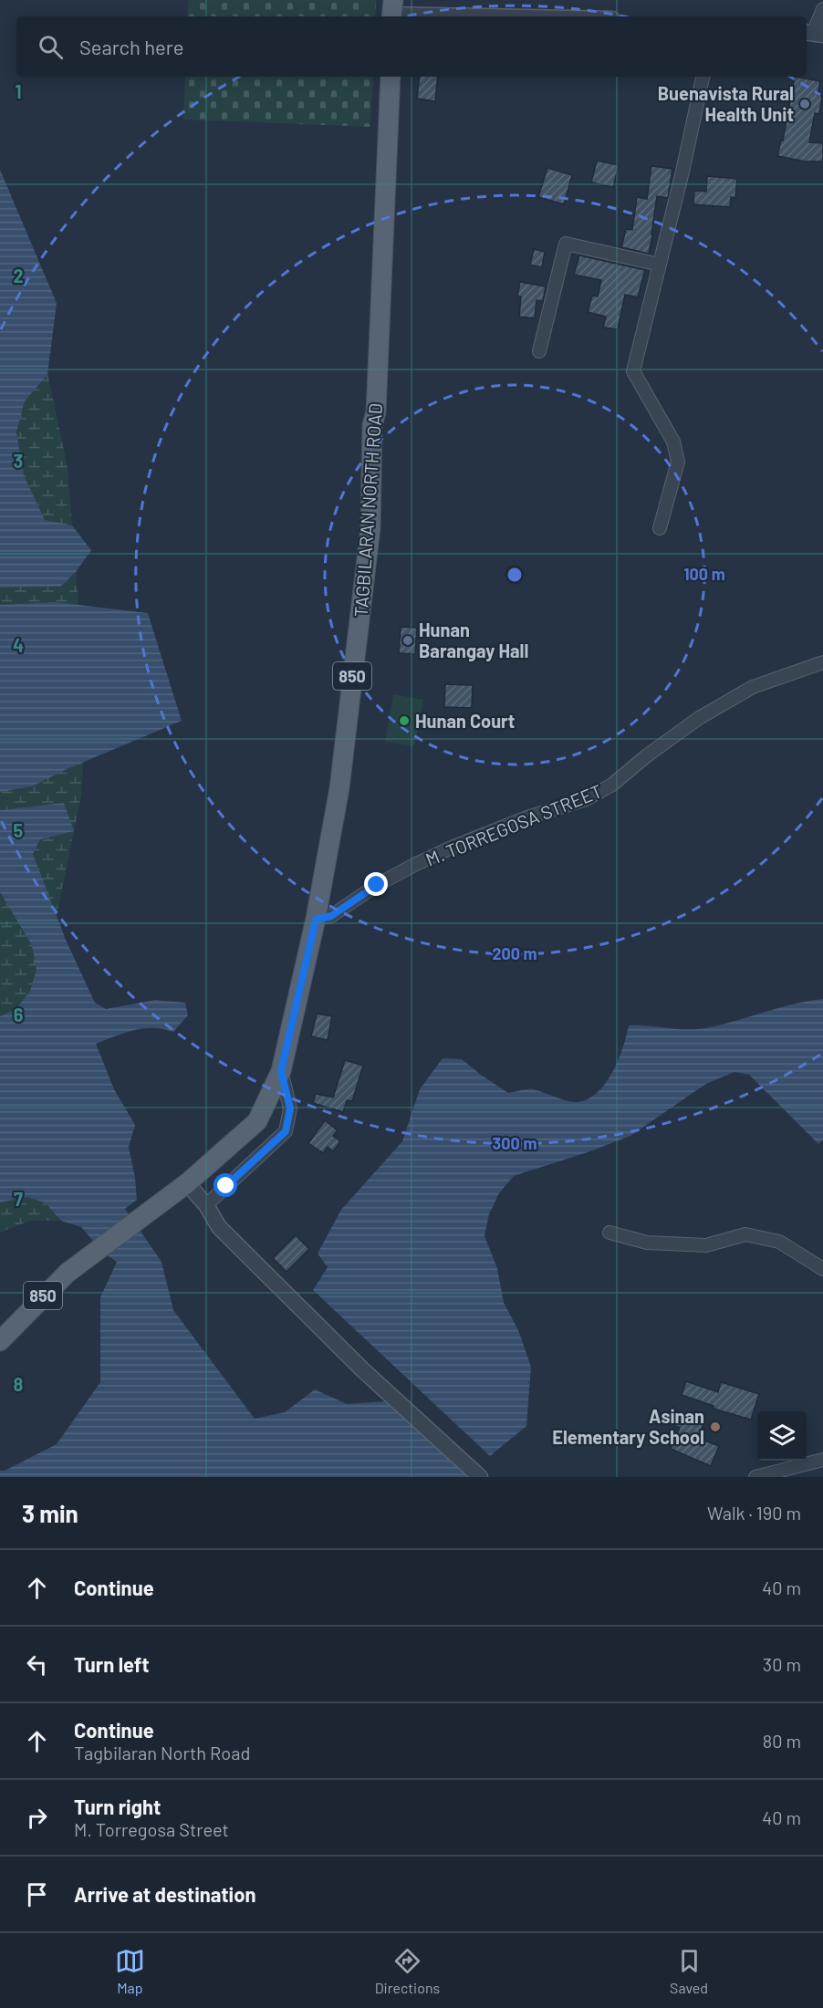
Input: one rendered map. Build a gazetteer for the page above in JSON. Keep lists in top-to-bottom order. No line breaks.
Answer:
{"streets":{"main road":["TAGBILARAN NORTH ROAD","850"],"street":["M. TORREGOSA STREET"]},"crossings":[["TAGBILARAN NORTH ROAD","M. TORREGOSA STREET"]],"places":["Buenavista Rural Health Unit","Hunan Barangay Hall","Hunan Court","Asinan Elementary School"],"page":{"search":"Search here","heading":["3 min","Walk · 190 m"],"list":[["Continue","40 m"],["Turn left","30 m"],["Continue","Tagbilaran North Road","80 m"],["Turn right","M. Torregosa Street","40 m"],"Arrive at destination"],"nav":["Map","Directions","Saved"]},"grid":{"rows":["1","2","3","4","5","6","7","8"]},"rings":["100 m","200 m","300 m"]}
